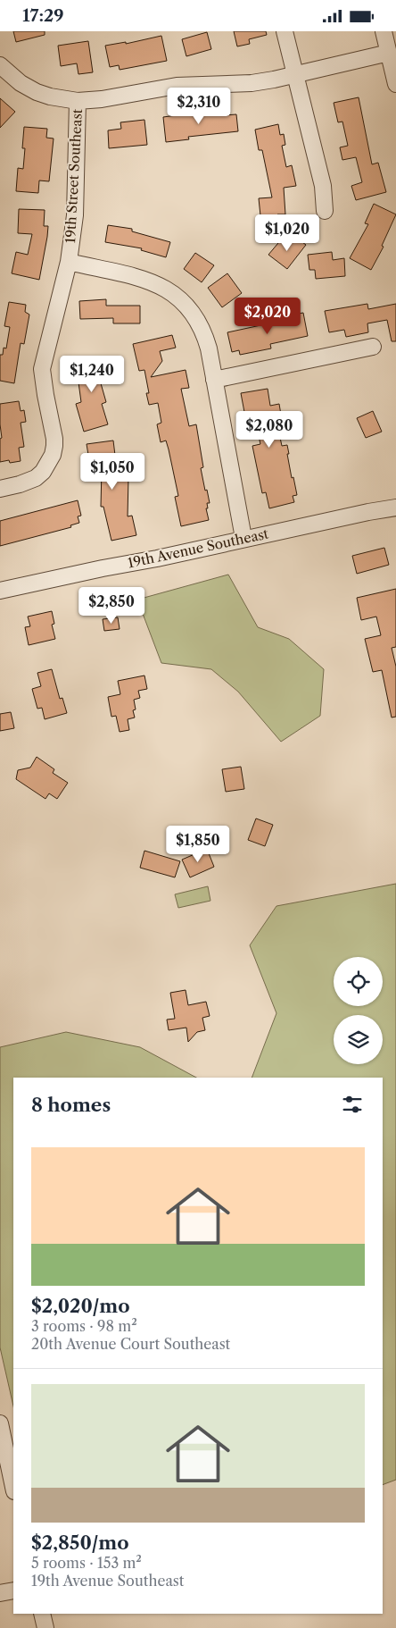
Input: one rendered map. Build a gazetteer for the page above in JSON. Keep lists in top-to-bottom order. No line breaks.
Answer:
{"streets":{"street":["19th Street Southeast","19th Avenue Southeast"]},"page":{"status":"17:29","price":["$2,310","$1,020","$2,020","$1,240","$2,080","$1,050","$2,850","$1,850"],"heading":"8 homes","list":[{"name":"$2,020/mo","note":"3 rooms · 98 m² · 20th Avenue Court Southeast"},{"name":"$2,850/mo","note":"5 rooms · 153 m² · 19th Avenue Southeast"}]}}
